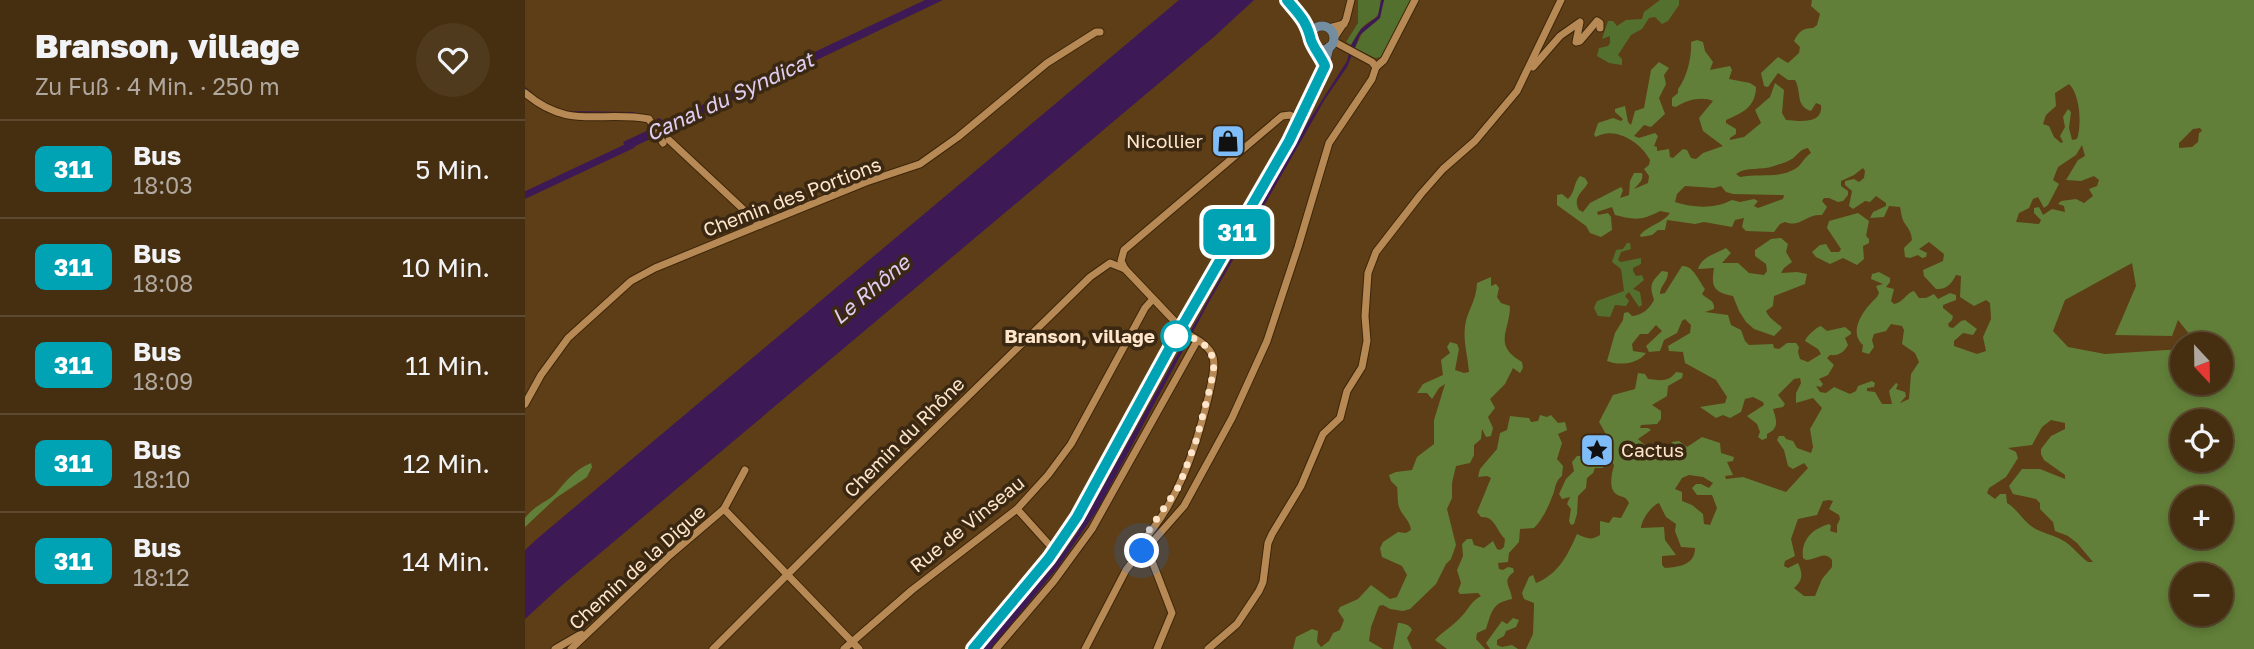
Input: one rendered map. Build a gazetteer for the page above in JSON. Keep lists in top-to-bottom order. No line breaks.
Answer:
{"streets":{"street":["Chemin des Portions","Chemin du Rhône","Rue de Vinseau","Chemin de la Digue"]},"water":["Canal du Syndicat","Le Rhône"],"places":{"shop":["Nicollier"],"other":["Branson, village"],"place":["Cactus"]},"lines":["bus line 311"],"north":"bottom","page":{"heading":["Branson, village","Zu Fuß · 4 Min. · 250 m"],"on_map":"311","list":[{"mark":"311","name":"Bus","note":"18:03","value":"5 Min."},{"mark":"311","name":"Bus","note":"18:08","value":"10 Min."},{"mark":"311","name":"Bus","note":"18:09","value":"11 Min."},{"mark":"311","name":"Bus","note":"18:10","value":"12 Min."},{"mark":"311","name":"Bus","note":"18:12","value":"14 Min."}],"map_buttons":["+","−"]}}
